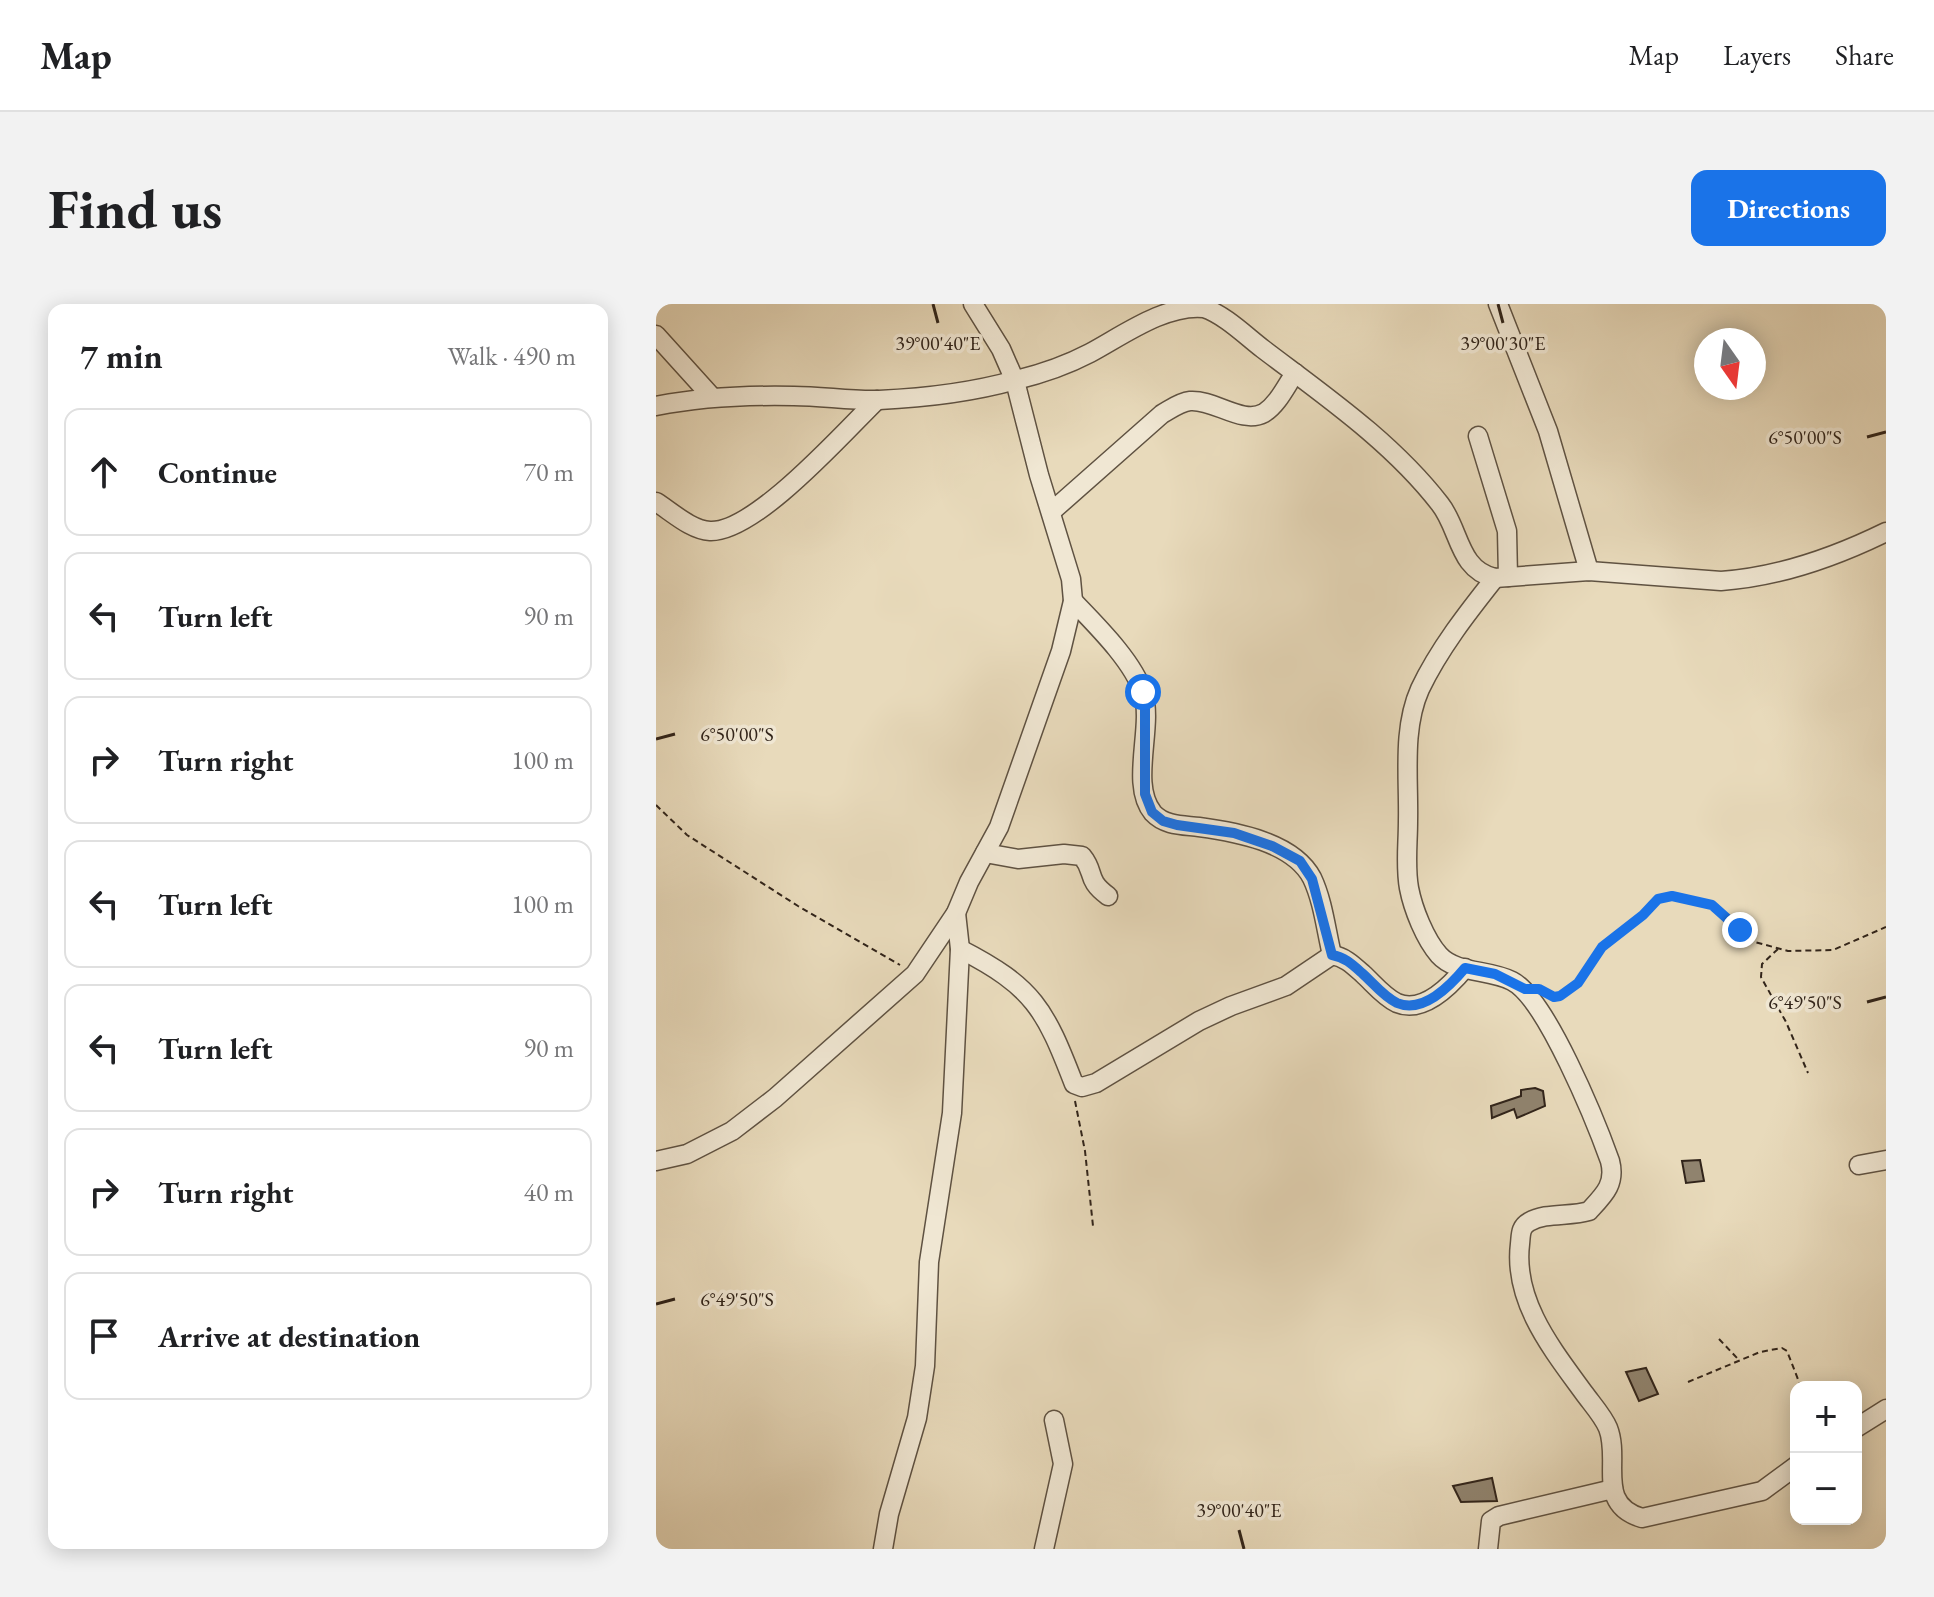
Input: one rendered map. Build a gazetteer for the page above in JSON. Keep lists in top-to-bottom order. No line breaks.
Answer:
{"north":"bottom","page":{"header":"Map","nav":["Map","Layers","Share"],"buttons":"Directions","title":"Find us","heading":["7 min","Walk · 490 m"],"list":[["Continue","70 m"],["Turn left","90 m"],["Turn right","100 m"],["Turn left","100 m"],["Turn left","90 m"],["Turn right","40 m"],"Arrive at destination"],"map_buttons":["+","−"]},"coordinates":["39°00'40\"E","39°00'30\"E","6°50'00\"S","6°49'50\"S"]}
